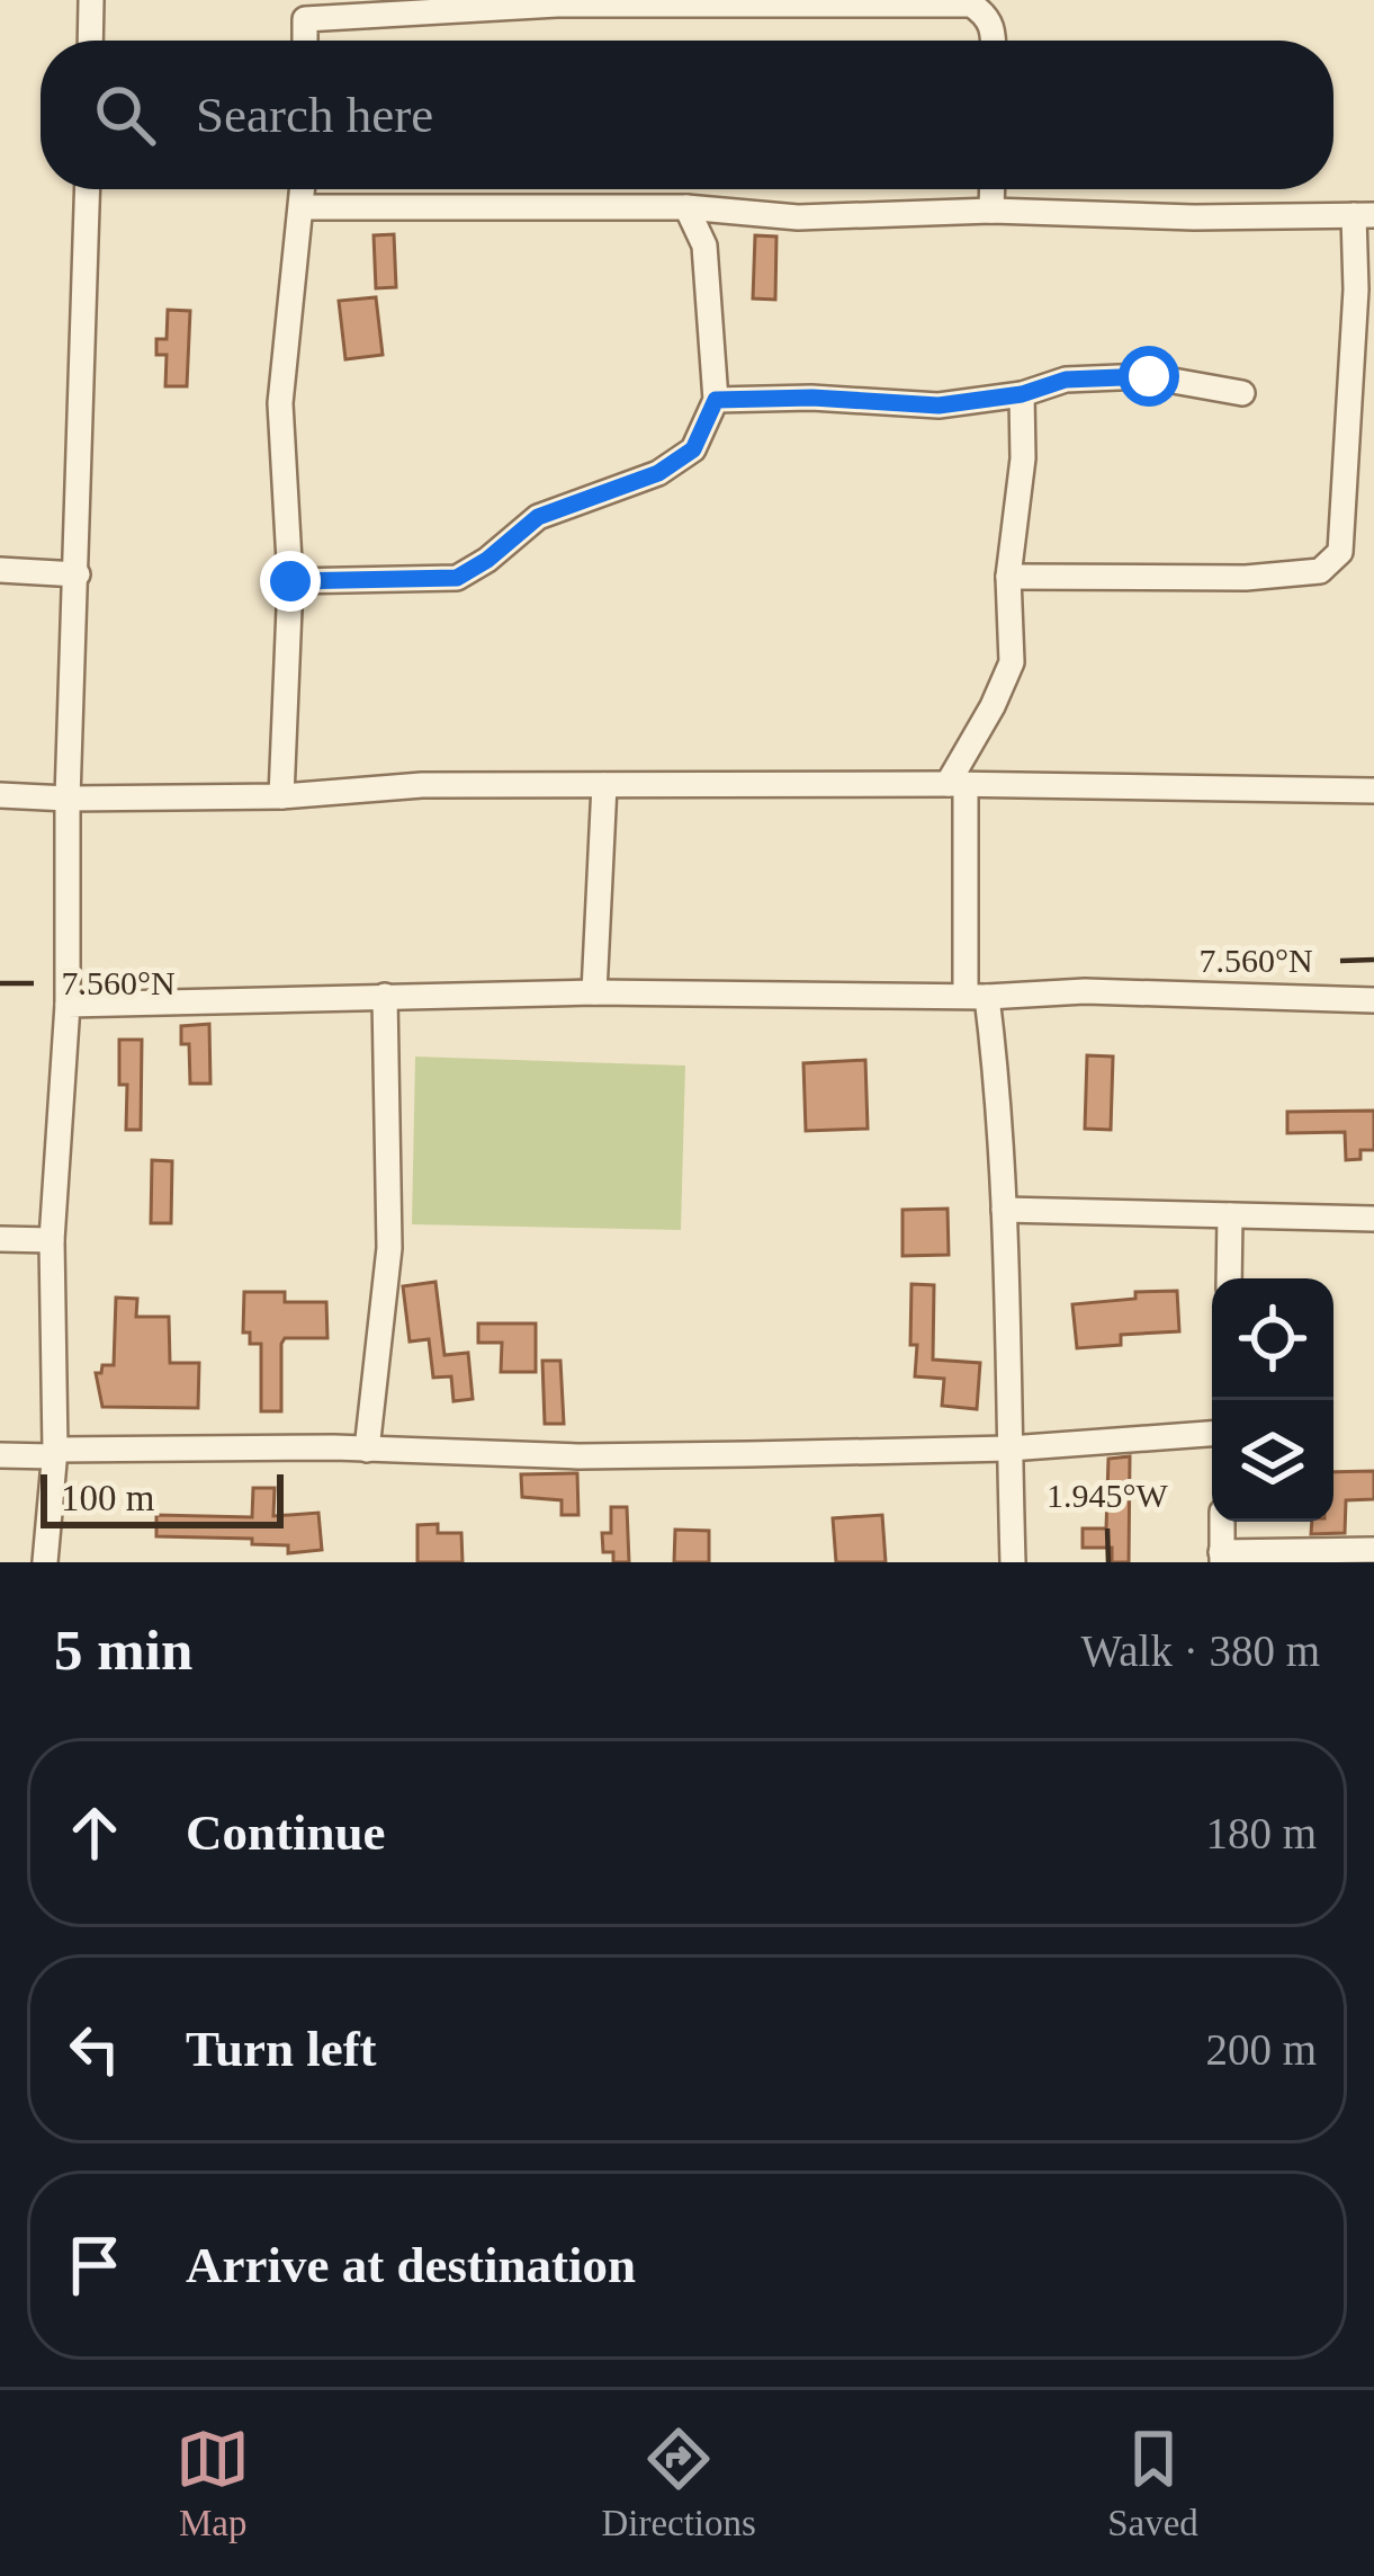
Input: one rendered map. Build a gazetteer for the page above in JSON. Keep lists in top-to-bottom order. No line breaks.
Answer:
{"scale_bar":"100 m","page":{"search":"Search here","scale":"100 m","heading":["5 min","Walk · 380 m"],"list":[["Continue","180 m"],["Turn left","200 m"],"Arrive at destination"],"nav":["Map","Directions","Saved"]},"coordinates":["7.560°N","1.945°W"]}
